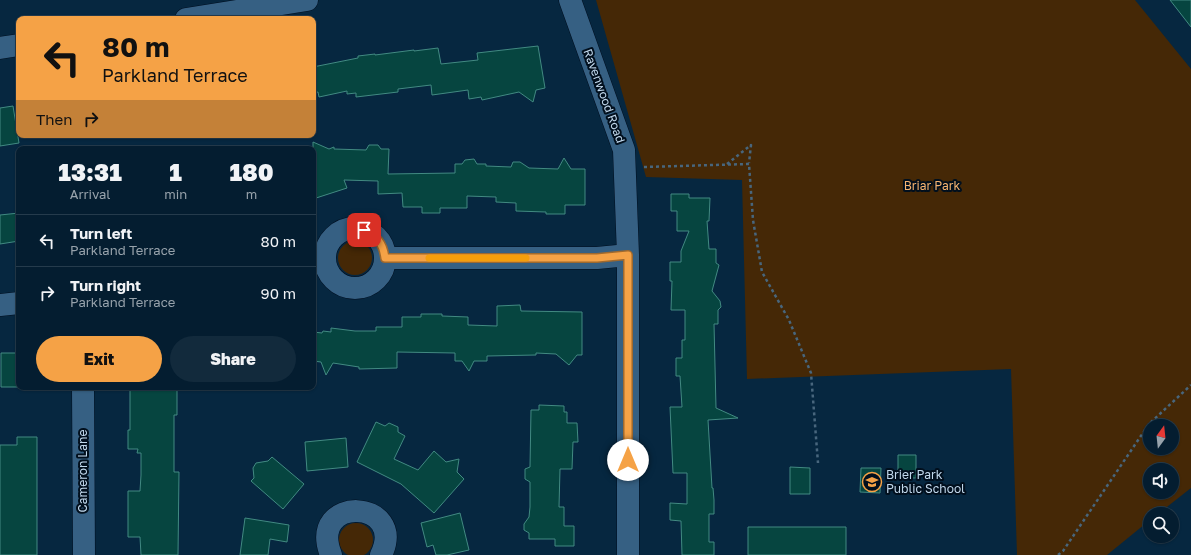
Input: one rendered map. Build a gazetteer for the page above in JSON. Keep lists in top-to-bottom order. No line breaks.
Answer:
{"streets":{"street":["Ravenwood Road","Cameron Lane"]},"parks":["Briar Park"],"places":{"school or university":["Brier Park Public School"]},"north":"top","page":{"turn":["80 m","Parkland Terrace"],"then":"Then","eta":["13:31","Arrival","1","min","180","m"],"list":[{"name":"Turn left","note":"Parkland Terrace","value":"80 m"},{"name":"Turn right","note":"Parkland Terrace","value":"90 m"}],"buttons":["Exit","Share"]}}
